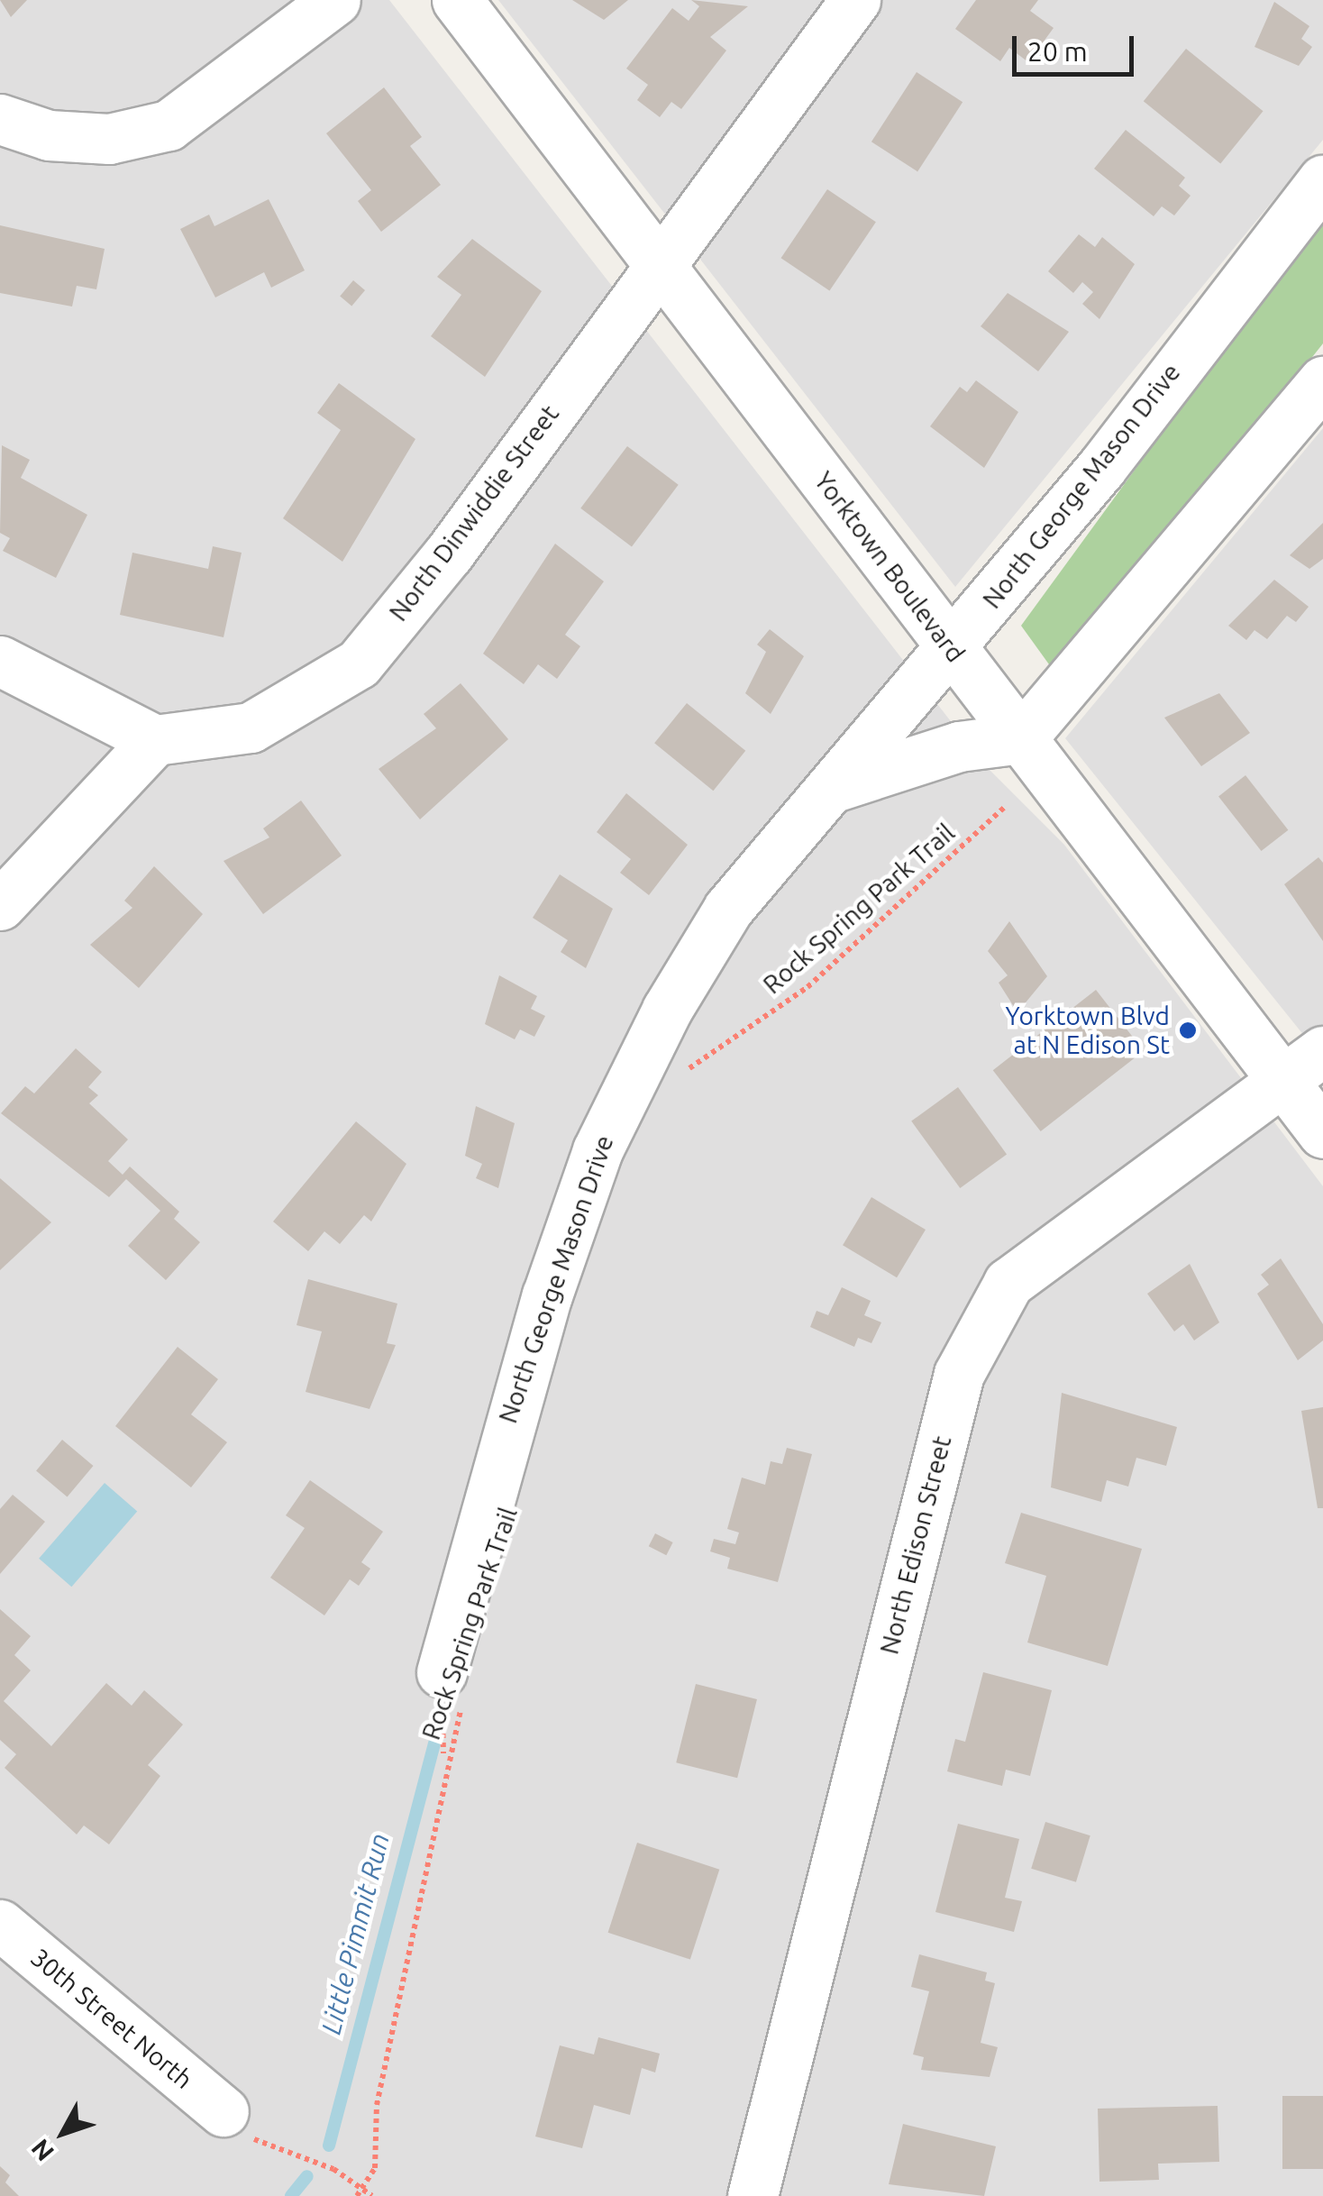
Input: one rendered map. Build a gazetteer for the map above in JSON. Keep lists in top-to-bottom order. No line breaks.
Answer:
{"streets":{"street":["North George Mason Drive","North Dinwiddie Street","Yorktown Boulevard","North Edison Street","30th Street North"],"path":["Rock Spring Park Trail"]},"crossings":[["North George Mason Drive","Yorktown Boulevard"],["North George Mason Drive","Rock Spring Park Trail"],["North Dinwiddie Street","Yorktown Boulevard"],["Yorktown Boulevard","North Edison Street"]],"water":["Little Pimmit Run"],"places":["Yorktown Blvd at N Edison St"],"scale_bar":"20 m","north":"bottom left"}
